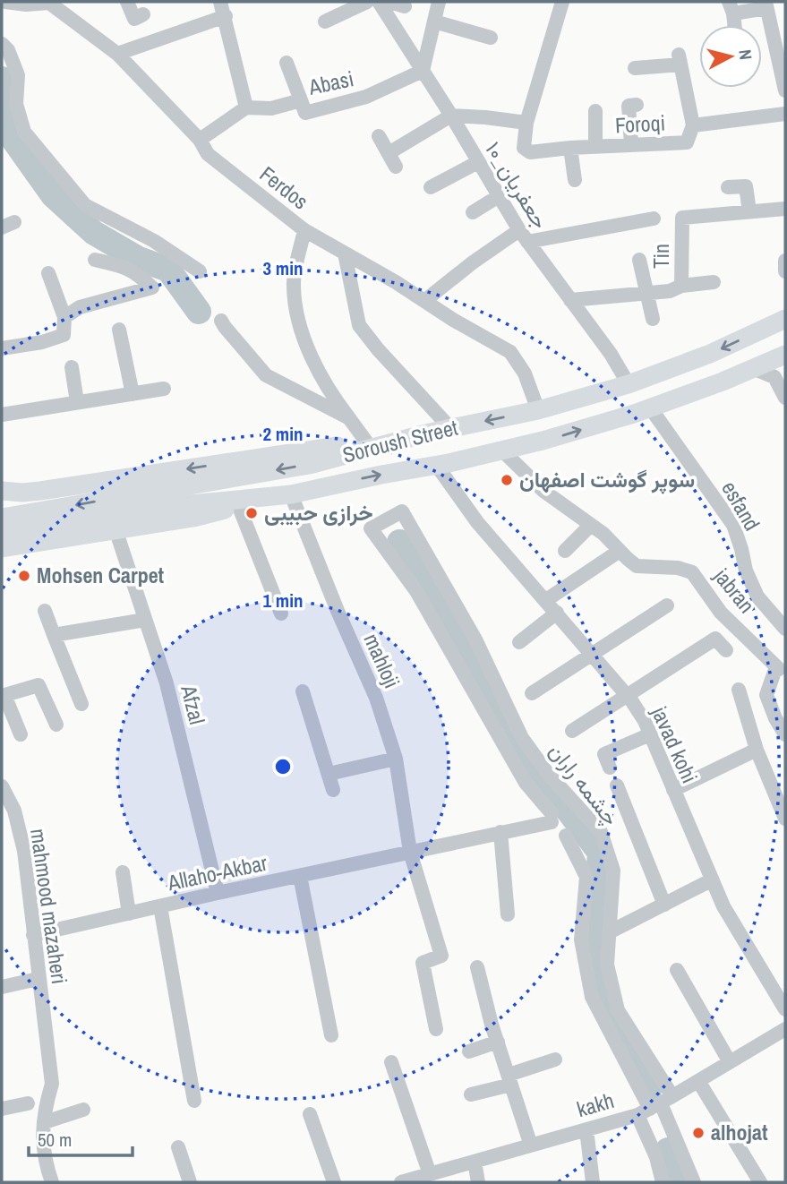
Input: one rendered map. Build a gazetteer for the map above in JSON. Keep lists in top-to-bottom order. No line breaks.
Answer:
{"streets":{"main road":["Soroush Street"],"street":["Abasi","Foroqi","۱۰_جعفریان","Ferdos","Tin","esfand","jabran","mahloji","Afzal","javad kohi","چشمه راران","Allaho-Akbar","mahmood mazaheri","kakh"]},"crossings":[["Abasi","۱۰_جعفریان"],["۱۰_جعفریان","Tin"],["۱۰_جعفریان","Soroush Street"],["Ferdos","Soroush Street"],["Soroush Street","esfand"],["Soroush Street","jabran"],["Soroush Street","mahloji"],["Soroush Street","javad kohi"],["mahloji","Allaho-Akbar"],["Afzal","Allaho-Akbar"],["چشمه راران","Allaho-Akbar"],["چشمه راران","kakh"],["Allaho-Akbar","mahmood mazaheri"]],"places":["سوپر گوشت اصفهان","خرازی حبیبی","Mohsen Carpet","alhojat"],"scale_bar":"50 m","north":"right","rings":["3 min","2 min","1 min"]}
